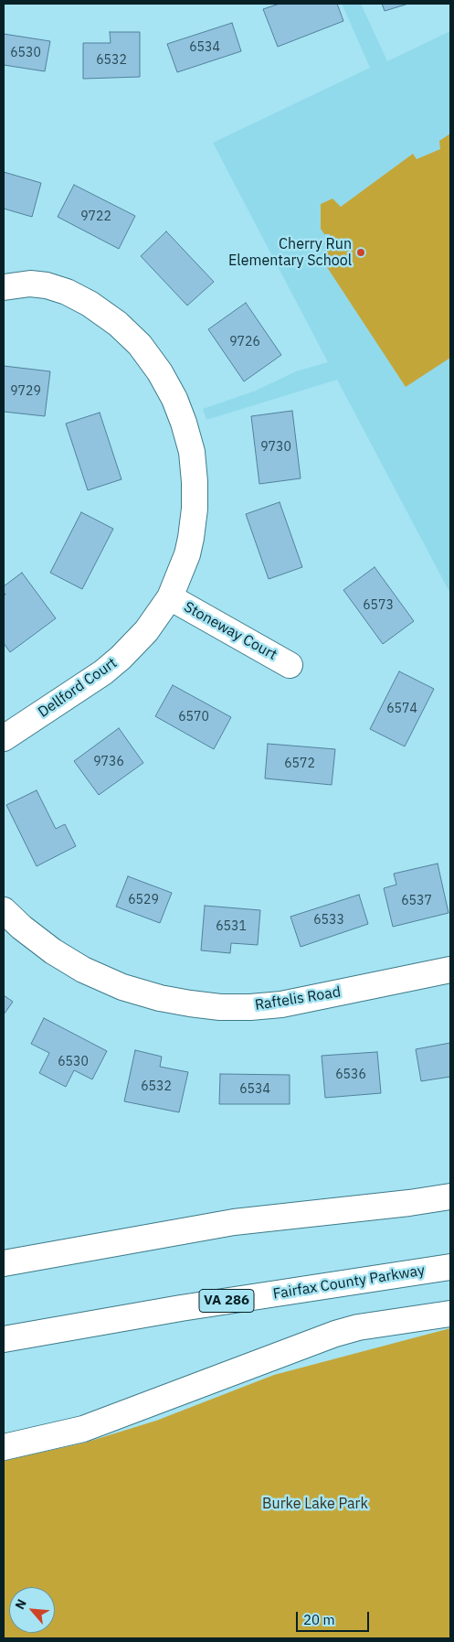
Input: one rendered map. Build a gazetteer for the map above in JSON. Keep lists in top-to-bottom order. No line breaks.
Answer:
{"streets":{"main road":["Stoneway Court","Dellford Court","Raftelis Road","Fairfax County Parkway","VA 286"]},"crossings":[["Stoneway Court","Dellford Court"]],"parks":["Burke Lake Park"],"places":["Cherry Run Elementary School"],"house_numbers":["6534","6530","6532","9722","9726","9729","9730","6573","6574","6570","9736","6572","6529","6537","6533","6531","6530","6536","6532","6534"],"scale_bar":"20 m","north":"top left"}
